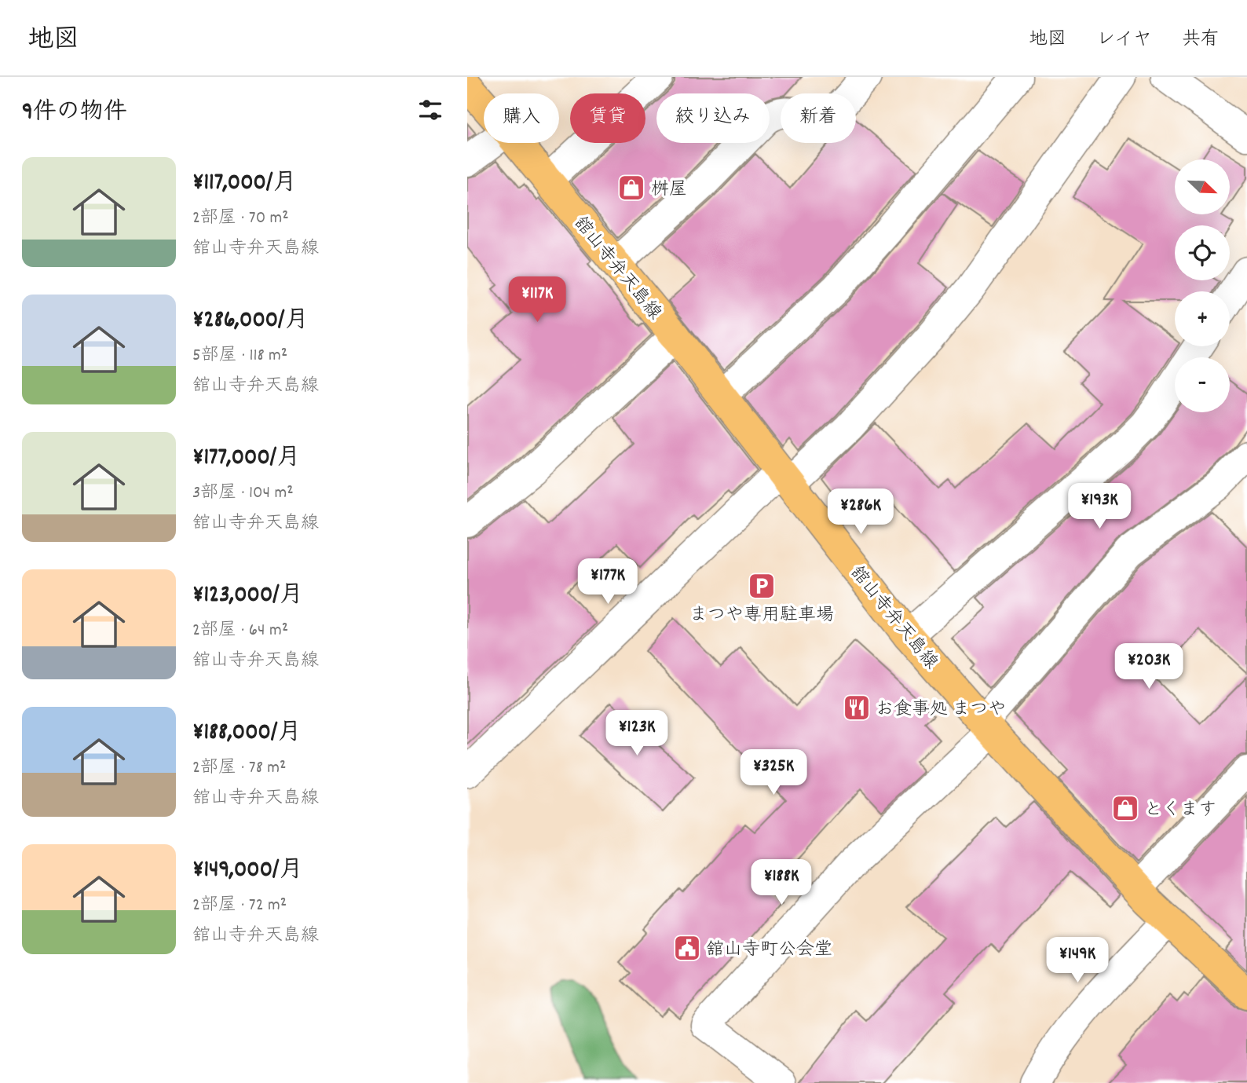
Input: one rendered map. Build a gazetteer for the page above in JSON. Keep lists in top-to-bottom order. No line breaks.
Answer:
{"streets":{"main road":["舘山寺弁天島線"]},"places":{"shop":["桝屋","とくます"],"parking":["まつや専用駐車場"],"restaurant":["お食事処 まつや"],"public building":["舘山寺町公会堂"]},"north":"bottom right","page":{"header":"地図","nav":["地図","レイヤ","共有"],"heading":"9件の物件","chip":["購入","賃貸","絞り込み","新着"],"list":[{"name":"¥117,000/月","note":"2部屋 · 70 m² · 舘山寺弁天島線"},{"name":"¥286,000/月","note":"5部屋 · 118 m² · 舘山寺弁天島線"},{"name":"¥177,000/月","note":"3部屋 · 104 m² · 舘山寺弁天島線"},{"name":"¥123,000/月","note":"2部屋 · 64 m² · 舘山寺弁天島線"},{"name":"¥188,000/月","note":"2部屋 · 78 m² · 舘山寺弁天島線"},{"name":"¥149,000/月","note":"2部屋 · 72 m² · 舘山寺弁天島線"}],"map_buttons":["+","−"],"price":["¥117K","¥193K","¥286K","¥177K","¥203K","¥123K","¥325K","¥188K","¥149K"]}}
